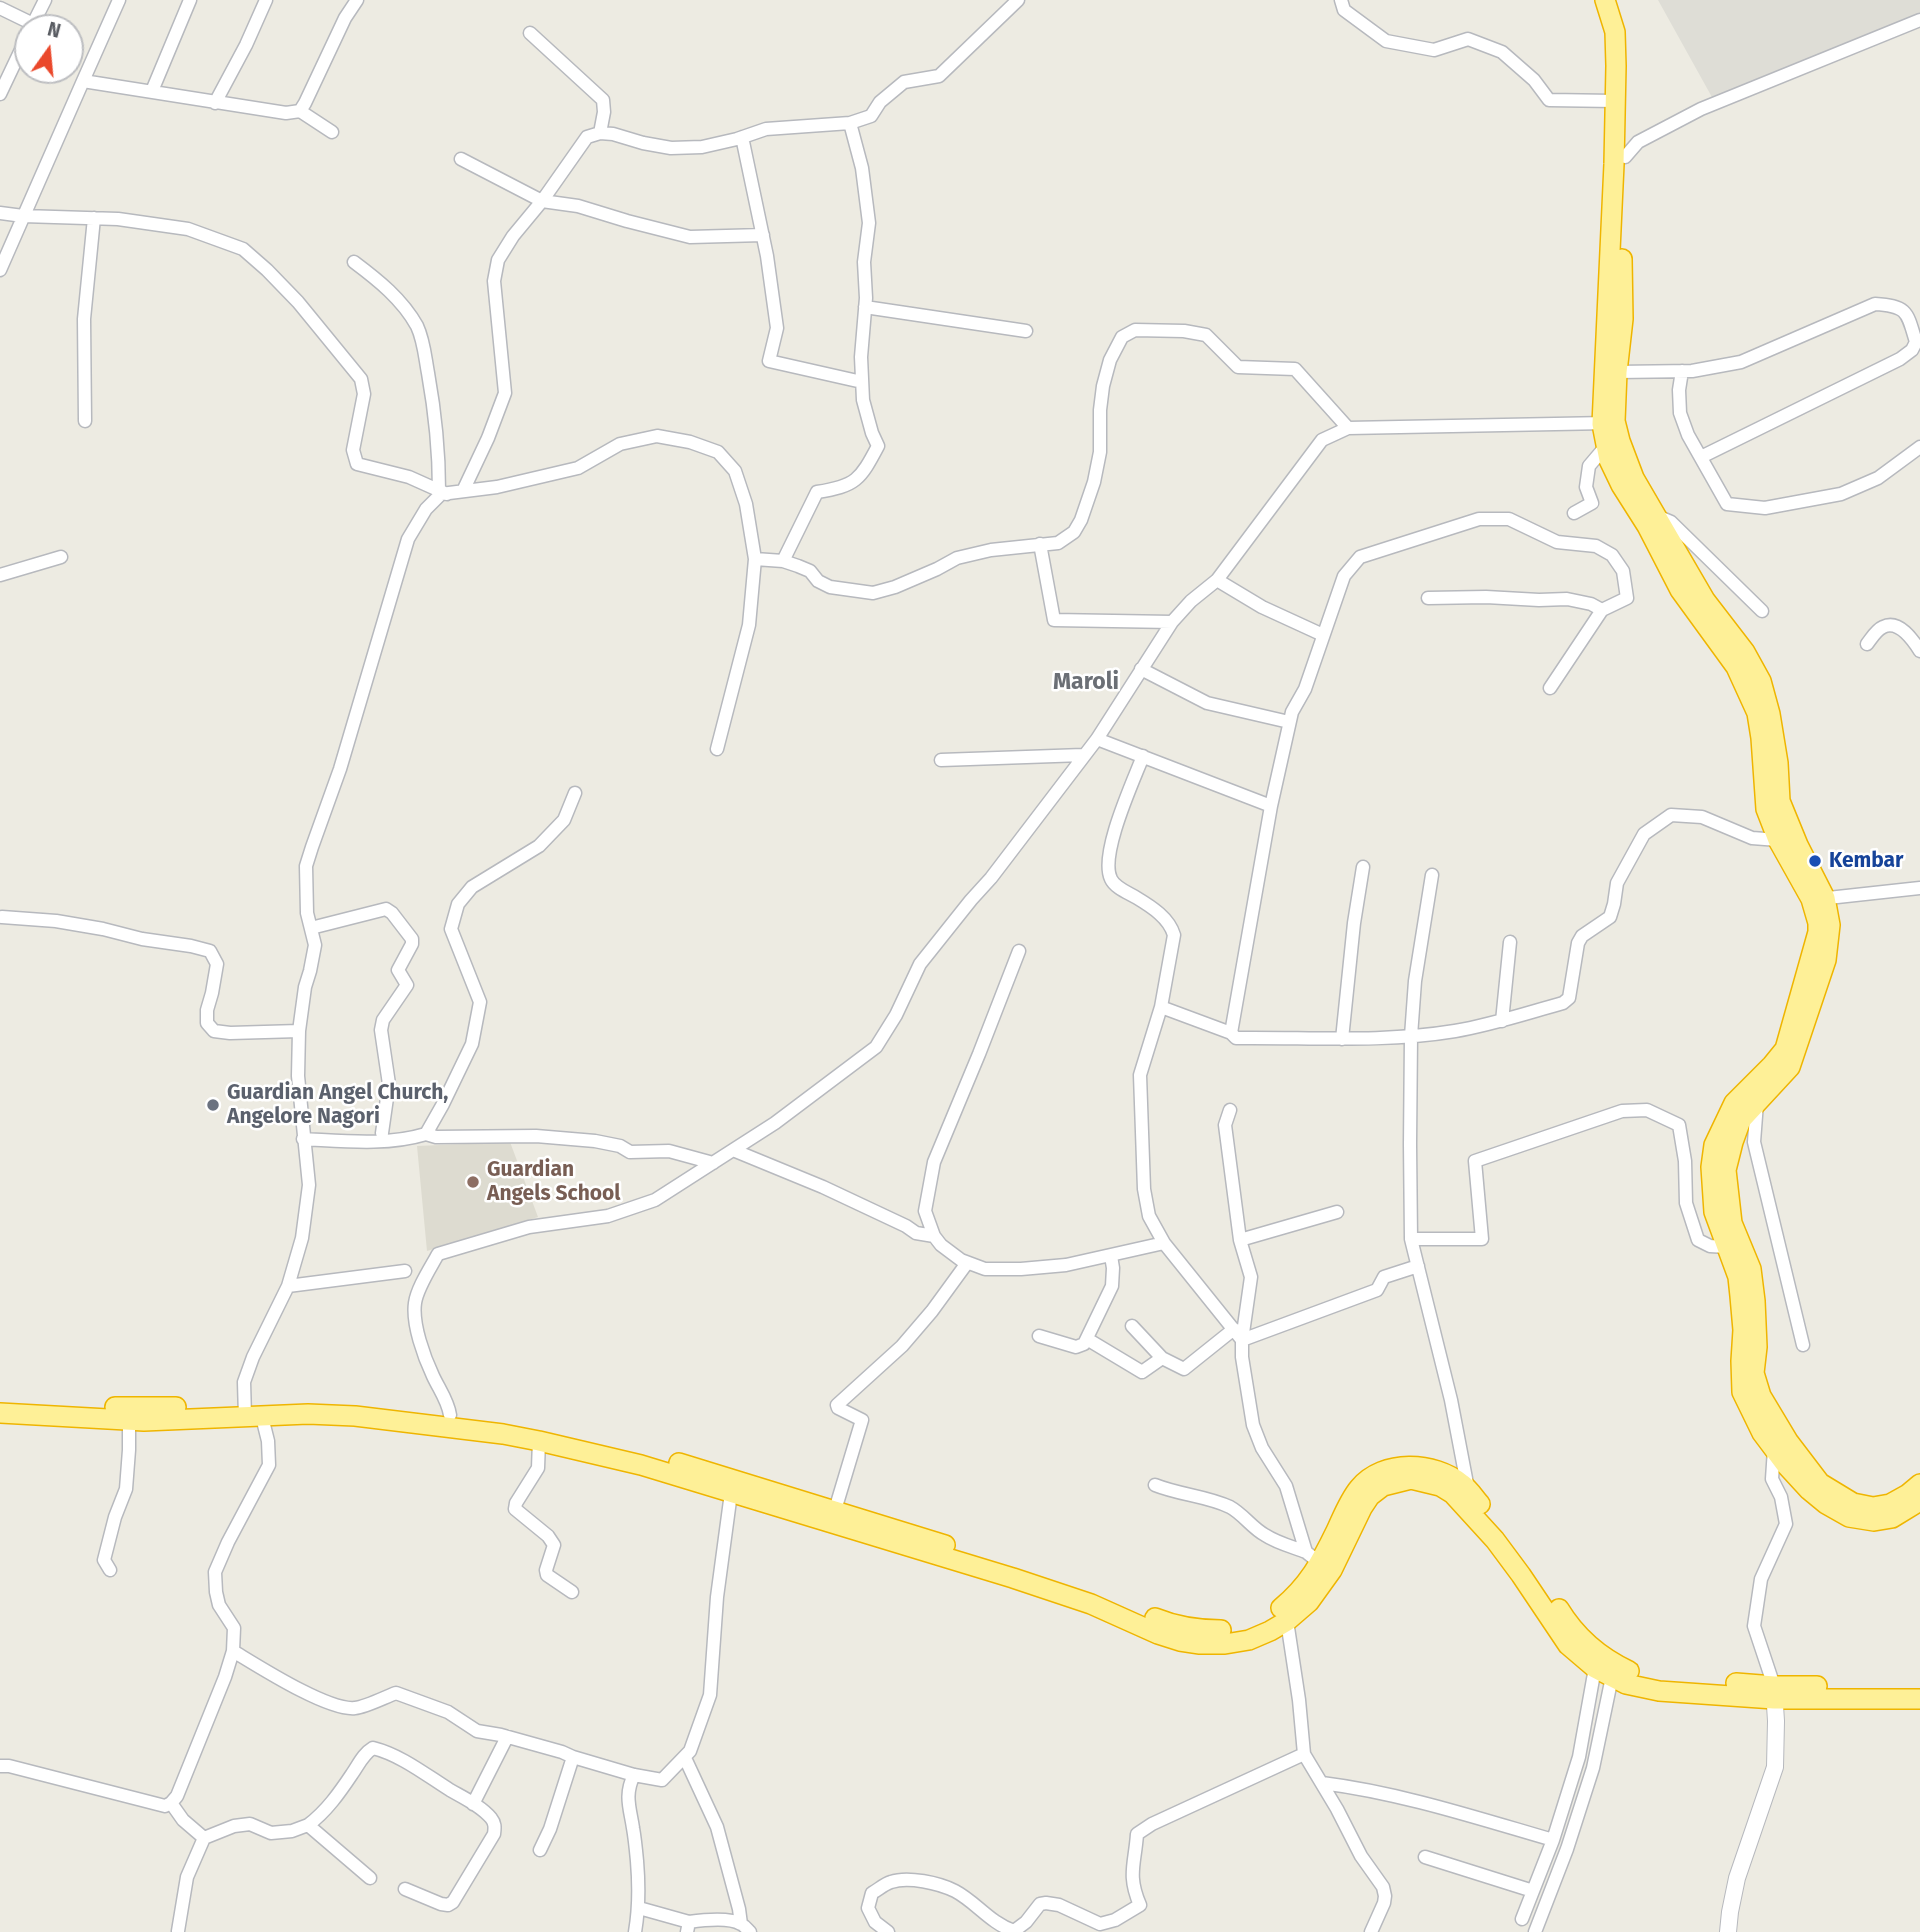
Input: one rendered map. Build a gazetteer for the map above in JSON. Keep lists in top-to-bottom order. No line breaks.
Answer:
{"districts":["Maroli"],"places":["Kembar","Guardian Angel Church, Angelore Nagori","Guardian Angels School"],"north":"top"}
